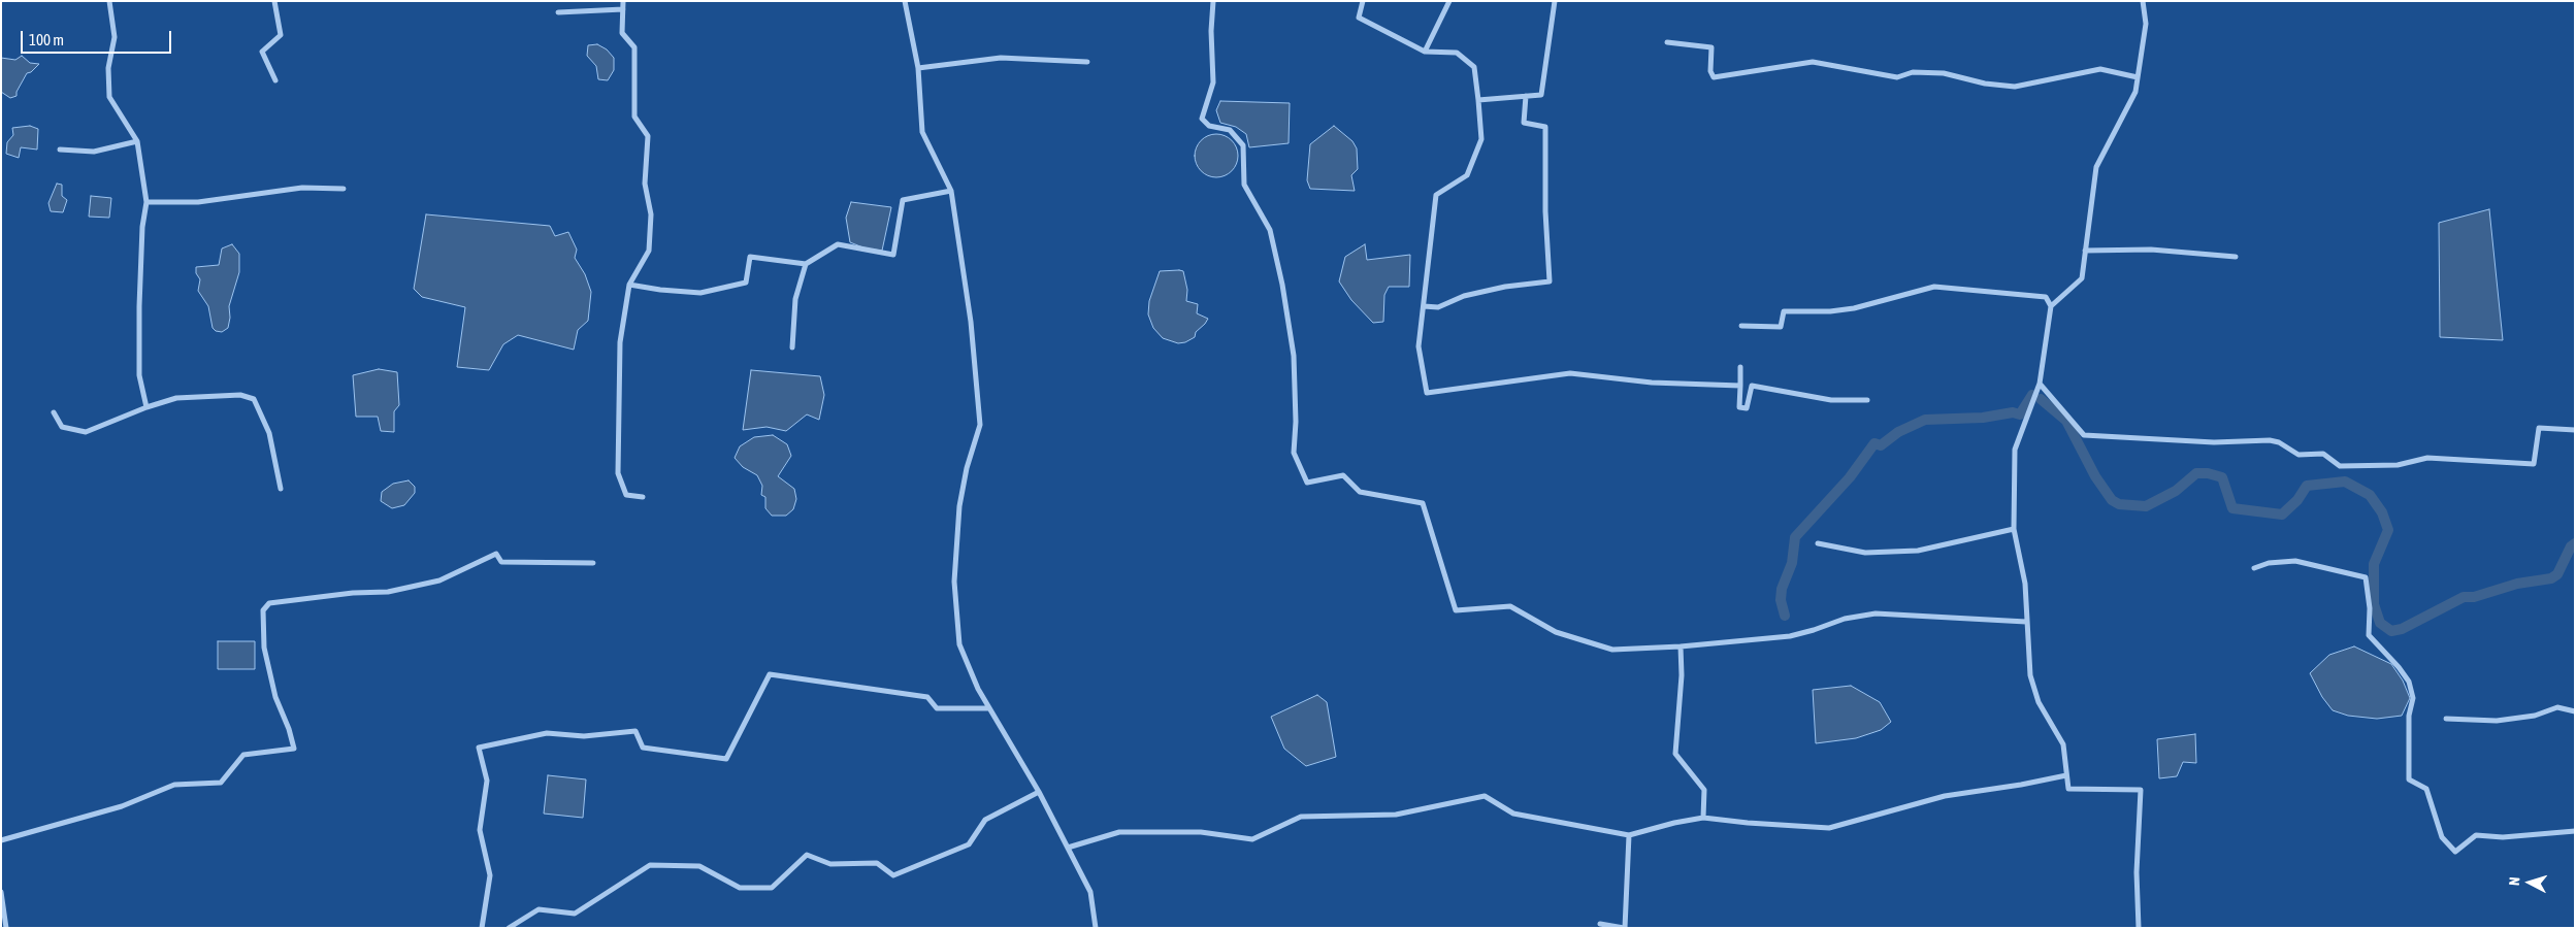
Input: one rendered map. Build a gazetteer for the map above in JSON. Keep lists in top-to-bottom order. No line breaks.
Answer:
{"scale_bar":"100 m","north":"left"}
